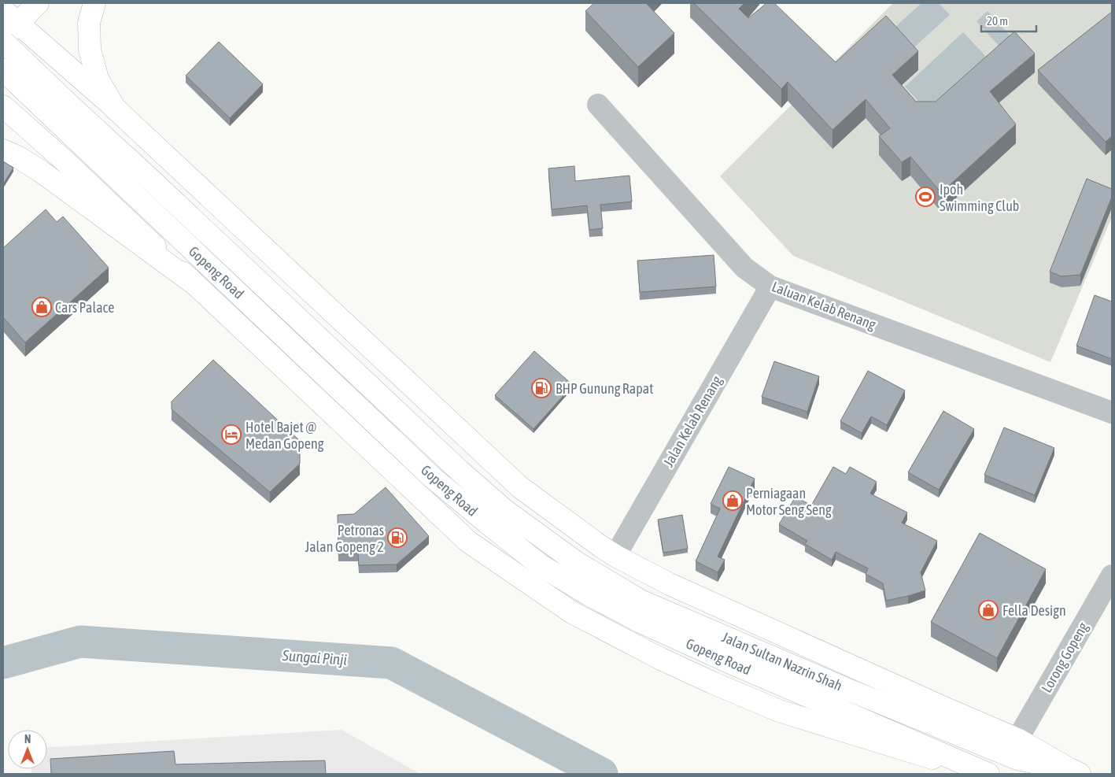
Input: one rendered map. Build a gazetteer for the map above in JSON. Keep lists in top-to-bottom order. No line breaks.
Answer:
{"streets":{"main road":["Gopeng Road","Jalan Sultan Nazrin Shah"],"street":["Laluan Kelab Renang","Jalan Kelab Renang","Lorong Gopeng"]},"crossings":[["Gopeng Road","Jalan Sultan Nazrin Shah"],["Laluan Kelab Renang","Jalan Kelab Renang"]],"water":["Sungai Pinji"],"places":{"sports":["Ipoh Swimming Club"],"shop":["Cars Palace","Perniagaan Motor Seng Seng","Fella Design"],"fuel station":["BHP Gunung Rapat","Petronas Jalan Gopeng 2"],"hotel":["Hotel Bajet @ Medan Gopeng"]},"scale_bar":"20 m","north":"top"}
